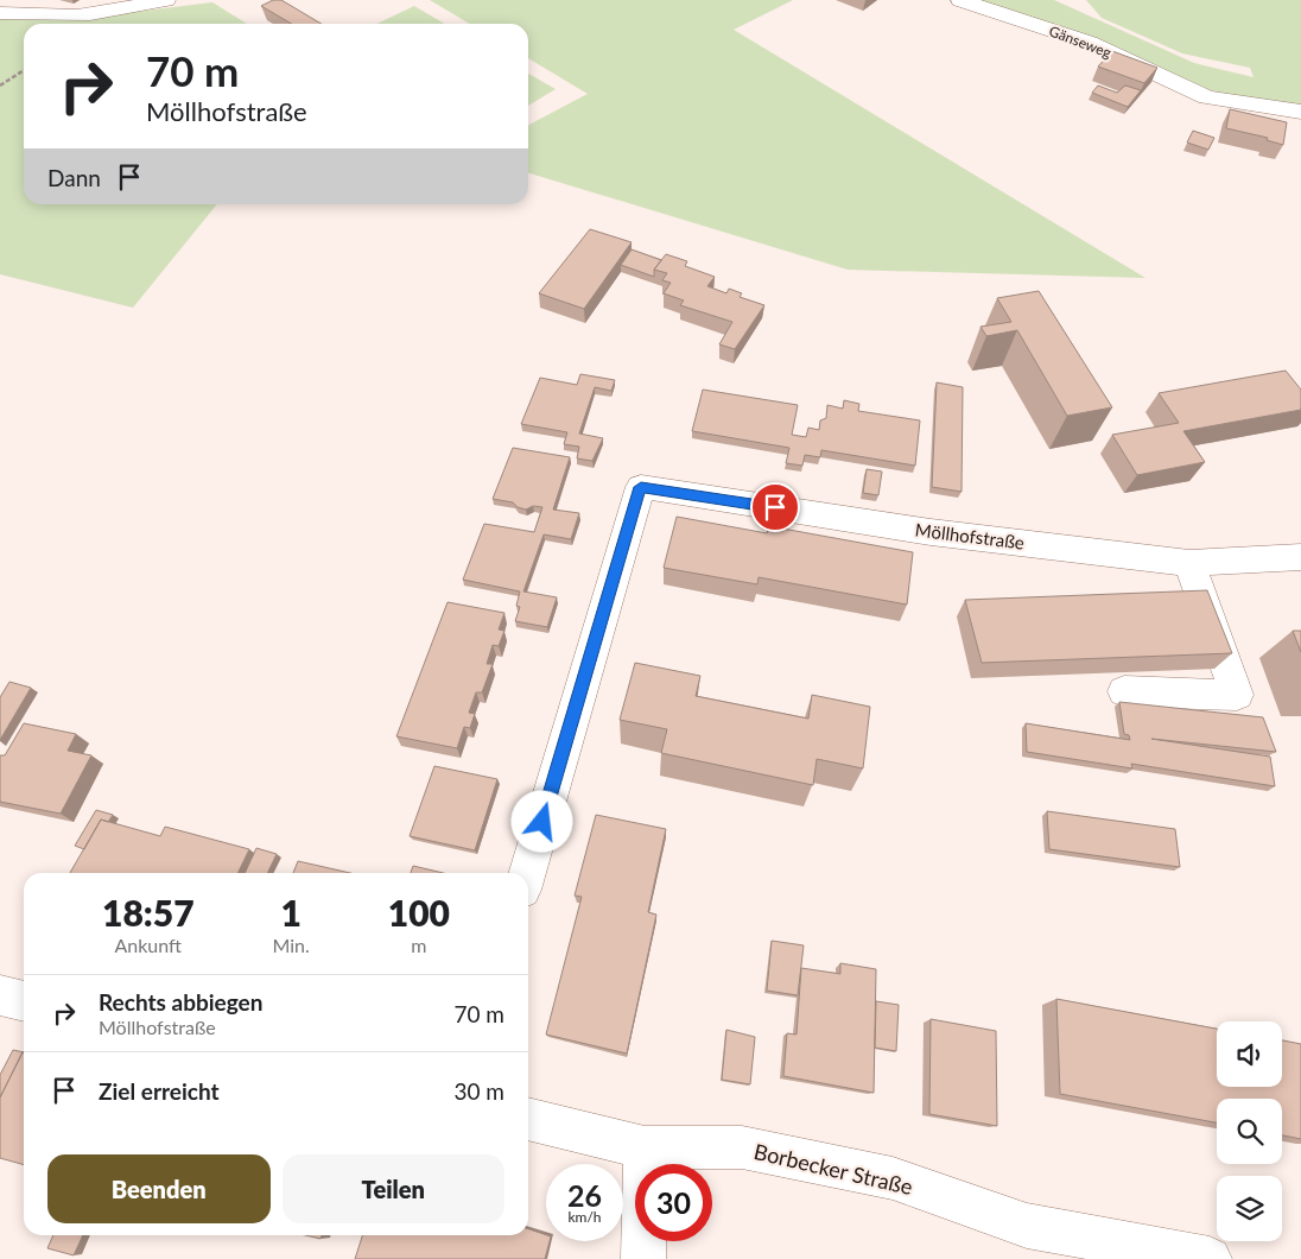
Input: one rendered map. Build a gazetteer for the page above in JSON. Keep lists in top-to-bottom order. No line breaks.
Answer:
{"streets":{"street":["Gänseweg","Möllhofstraße","Borbecker Straße"]},"page":{"turn":["70 m","Möllhofstraße"],"then":"Dann","eta":["18:57","Ankunft","1","Min.","100","m"],"list":[{"name":"Rechts abbiegen","note":"Möllhofstraße","value":"70 m"},{"name":"Ziel erreicht","value":"30 m"}],"buttons":["Beenden","Teilen"],"speed":"26 km/h","limit":"30"}}
